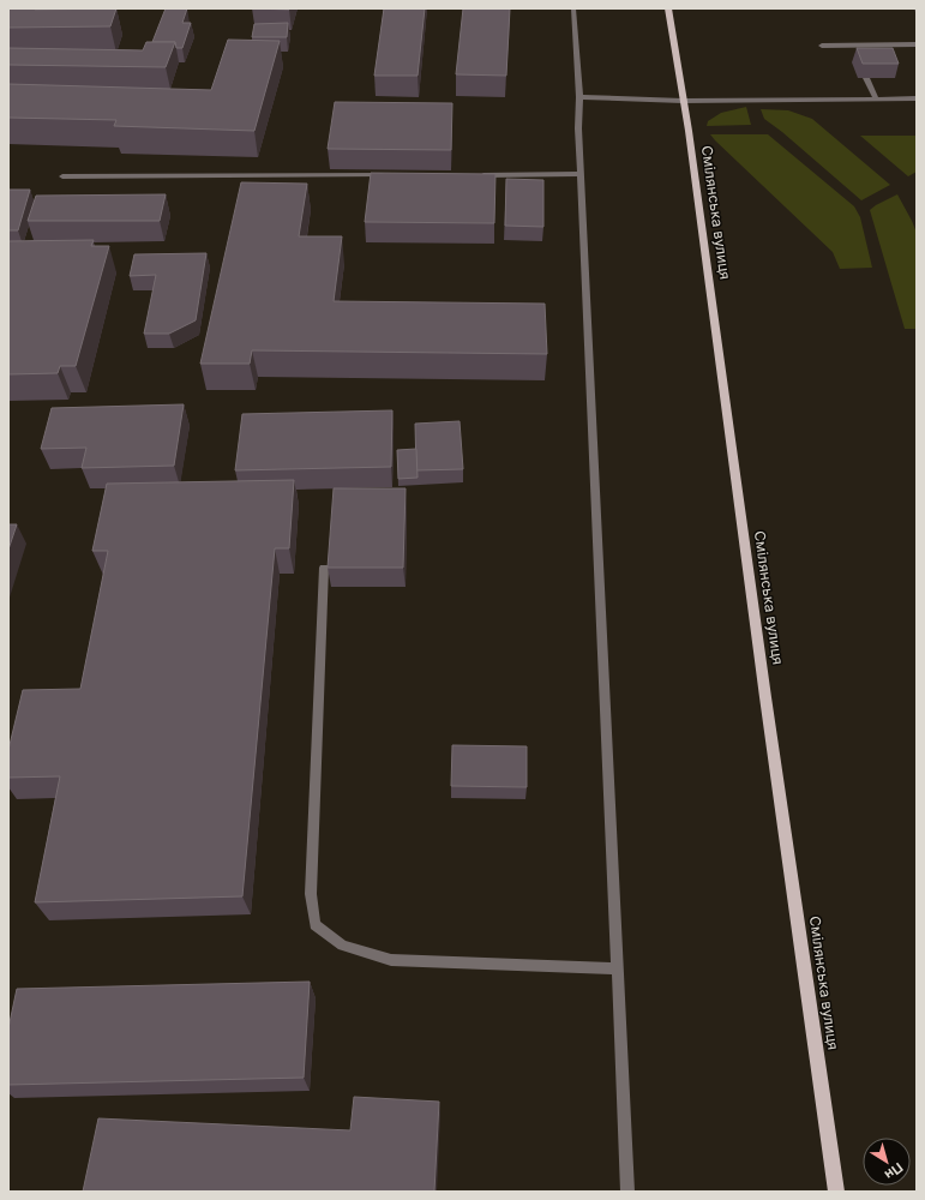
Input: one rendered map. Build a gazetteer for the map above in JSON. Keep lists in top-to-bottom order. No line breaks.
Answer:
{"streets":{"main road":["Смілянська вулиця"]},"north":"bottom right"}
